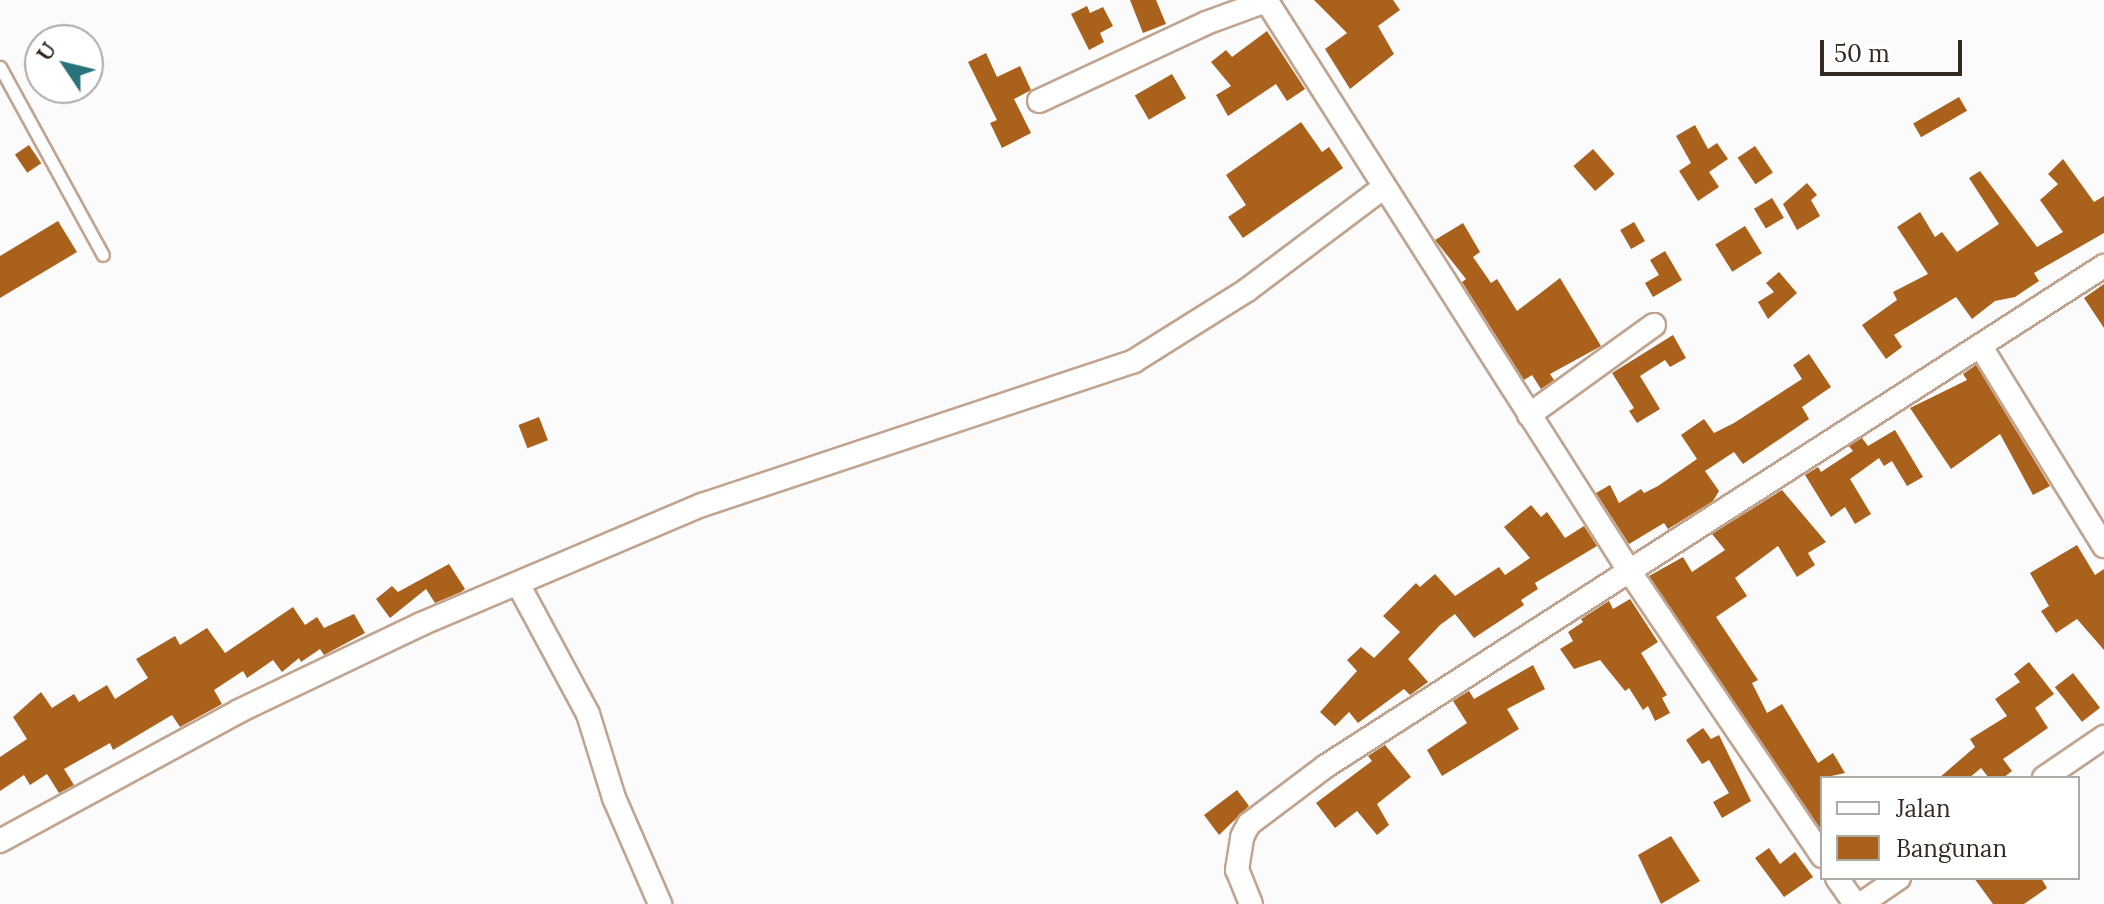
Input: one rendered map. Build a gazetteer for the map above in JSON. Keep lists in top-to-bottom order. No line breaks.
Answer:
{"legend":["Jalan","Bangunan"],"scale_bar":"50 m","north":"top left"}
